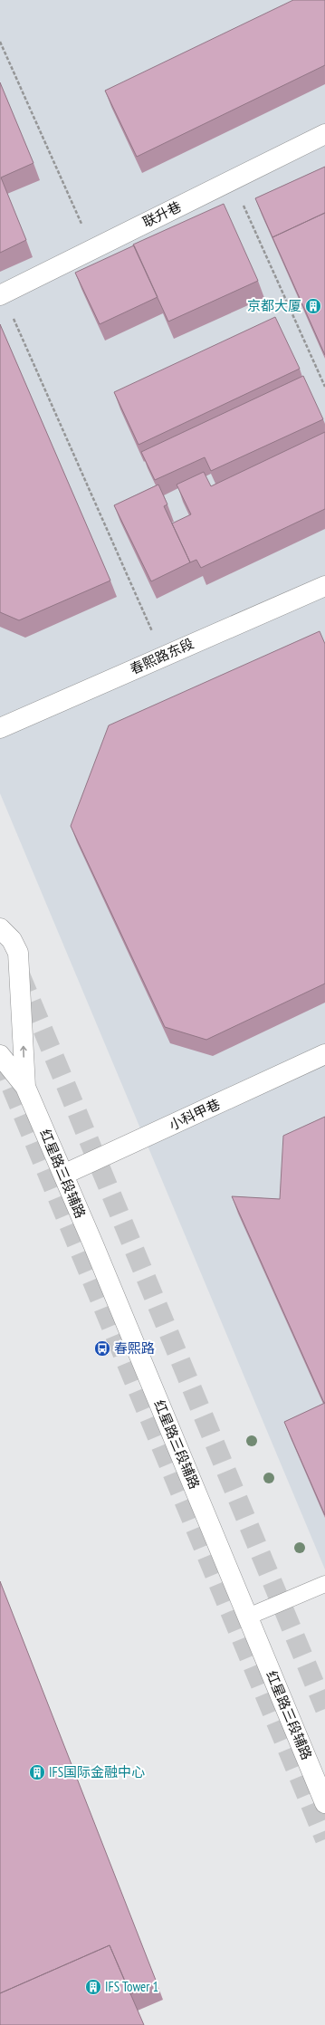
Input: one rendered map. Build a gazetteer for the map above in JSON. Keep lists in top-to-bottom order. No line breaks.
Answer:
{"streets":{"street":["联升巷","春熙路东段","小科甲巷","红星路三段辅路"]},"crossings":[["小科甲巷","红星路三段辅路"]],"places":{"building":["京都大厦","IFS国际金融中心","IFS Tower 1"],"bus stop":["春熙路"]}}
